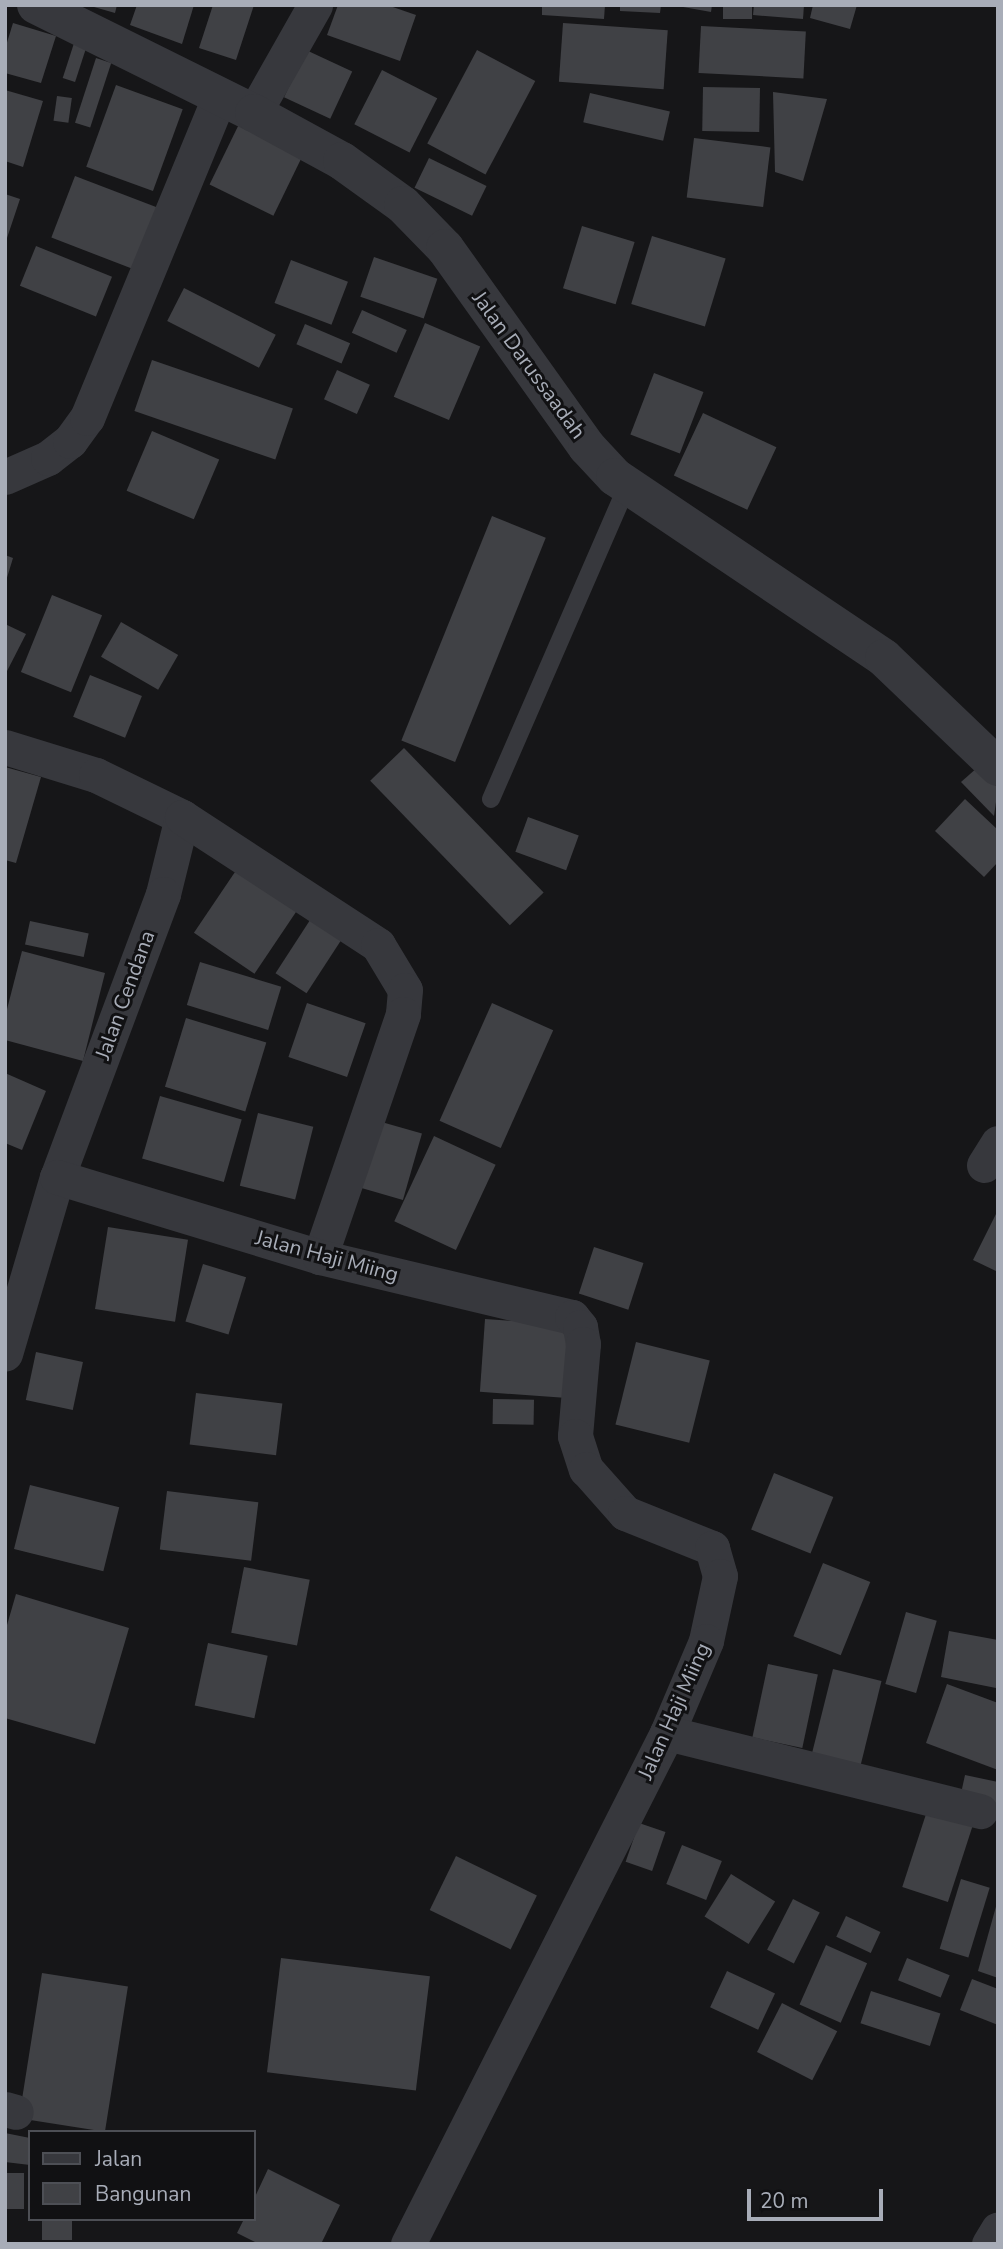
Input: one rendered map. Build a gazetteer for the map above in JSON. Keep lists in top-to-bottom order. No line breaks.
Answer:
{"streets":{"street":["Jalan Darussaadah","Jalan Cendana","Jalan Haji Miing"]},"crossings":[["Jalan Cendana","Jalan Haji Miing"]],"legend":["Jalan","Bangunan"],"scale_bar":"20 m"}
